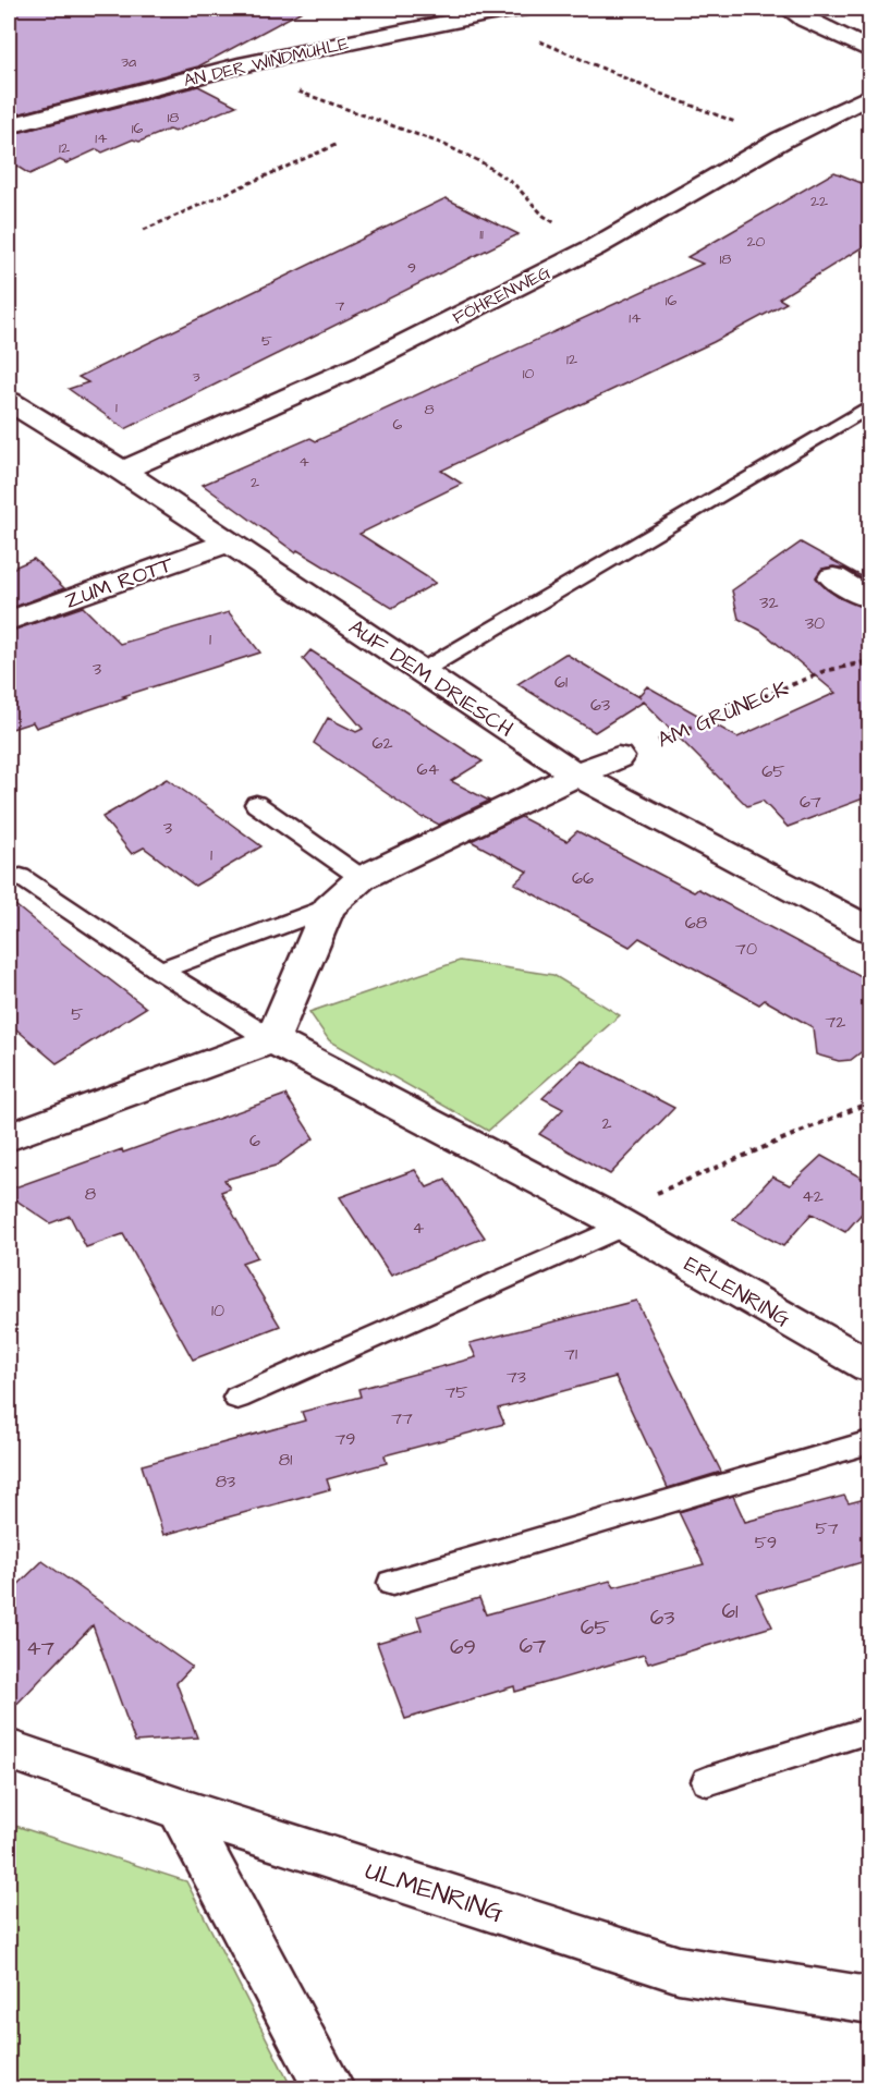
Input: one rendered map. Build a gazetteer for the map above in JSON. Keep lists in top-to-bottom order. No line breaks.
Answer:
{"streets":{"street":["AN DER WINDMÜHLE","FÖHRENWEG","ZUM ROTT","AUF DEM DRIESCH","ERLENRING","ULMENRING"],"path":["AM GRÜNECK"]},"crossings":[["FÖHRENWEG","AUF DEM DRIESCH"],["ZUM ROTT","AUF DEM DRIESCH"]],"house_numbers":["3a","18","16","14","12","22","11","20","18","9","16","7","14","5","12","10","3","1","8","6","4","2","32","30","1","3","61","63","62","64","65","67","3","1","66","68","70","5","72","2","6","8","42","4","10","71","73","75","77","79","81","83","57","59","61","63","65","67","69","47"]}
